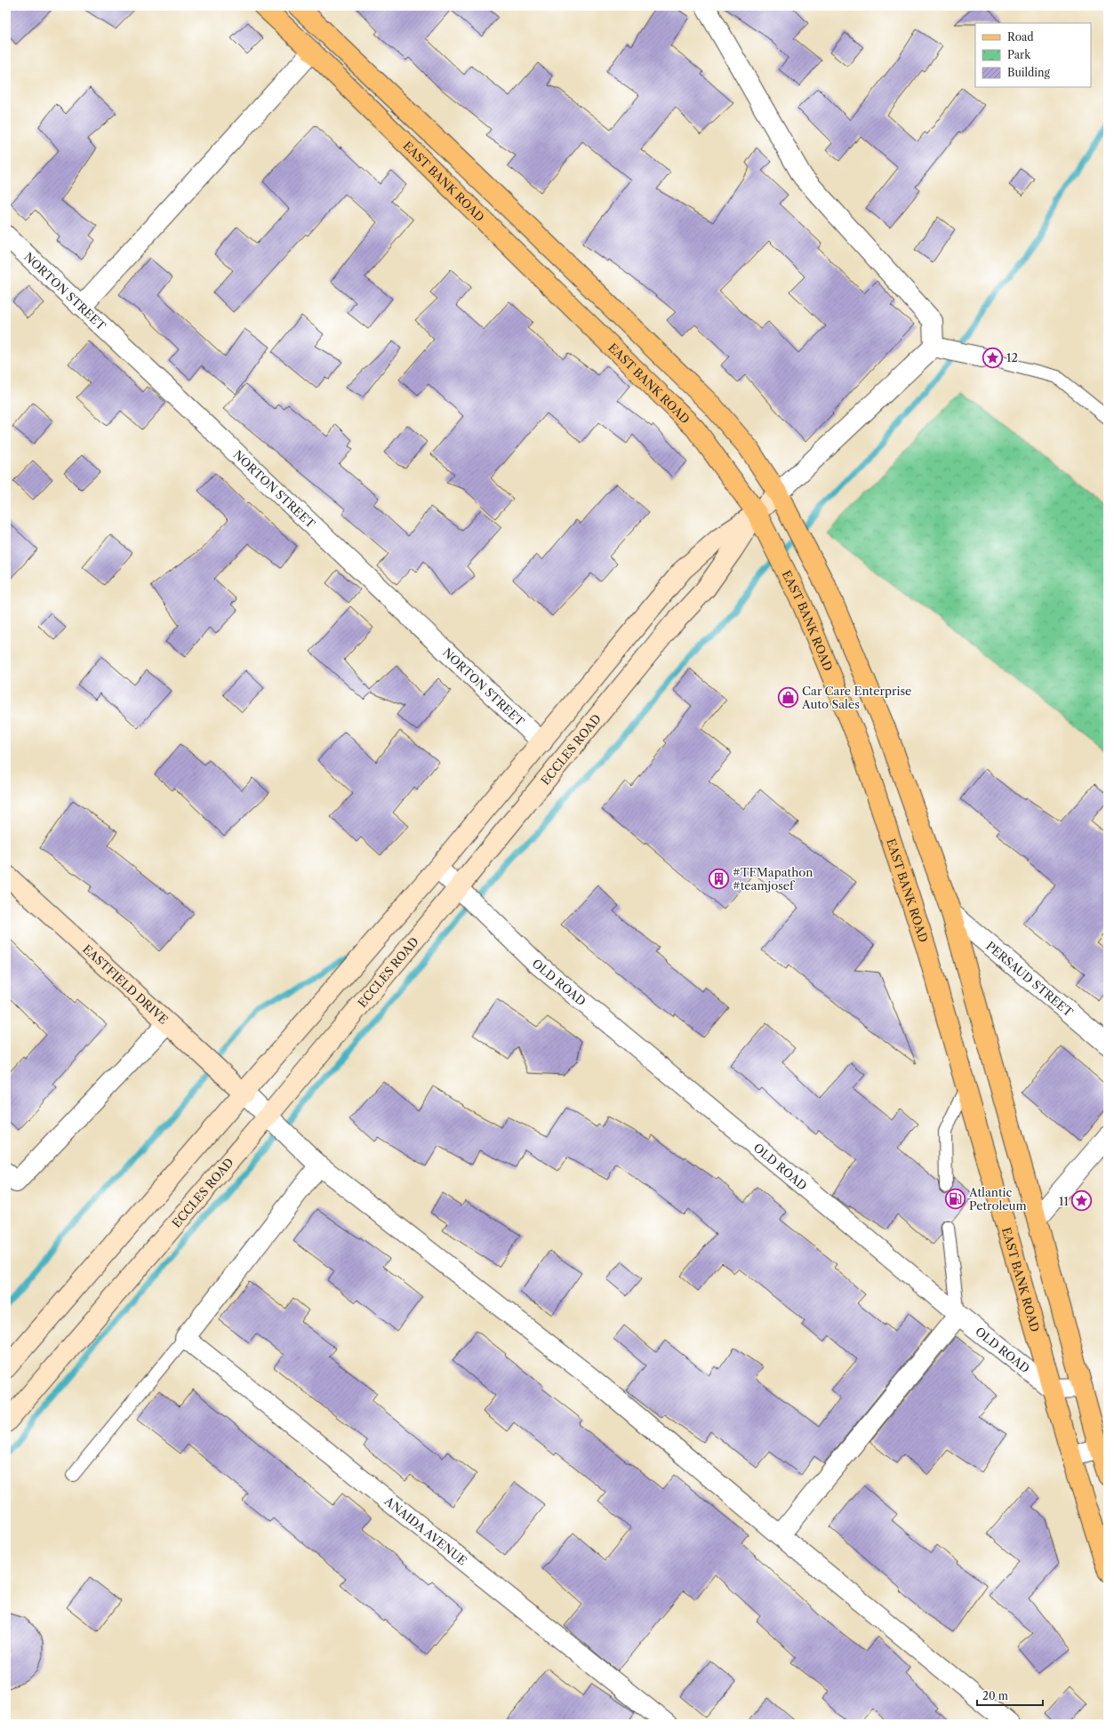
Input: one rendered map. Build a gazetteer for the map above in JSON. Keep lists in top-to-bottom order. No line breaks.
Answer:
{"streets":{"main road":["EAST BANK ROAD"],"street":["NORTON STREET","ECCLES ROAD","PERSAUD STREET","OLD ROAD","EASTFIELD DRIVE","ANAIDA AVENUE"]},"crossings":[["EAST BANK ROAD","ECCLES ROAD"],["EAST BANK ROAD","OLD ROAD"],["NORTON STREET","ECCLES ROAD"],["ECCLES ROAD","OLD ROAD"],["ECCLES ROAD","EASTFIELD DRIVE"]],"places":{"place":["12","11"],"shop":["Car Care Enterprise Auto Sales"],"building":["#TFMapathon #teamjosef"],"fuel station":["Atlantic Petroleum"]},"legend":["Road","Park","Building"],"scale_bar":"20 m"}
